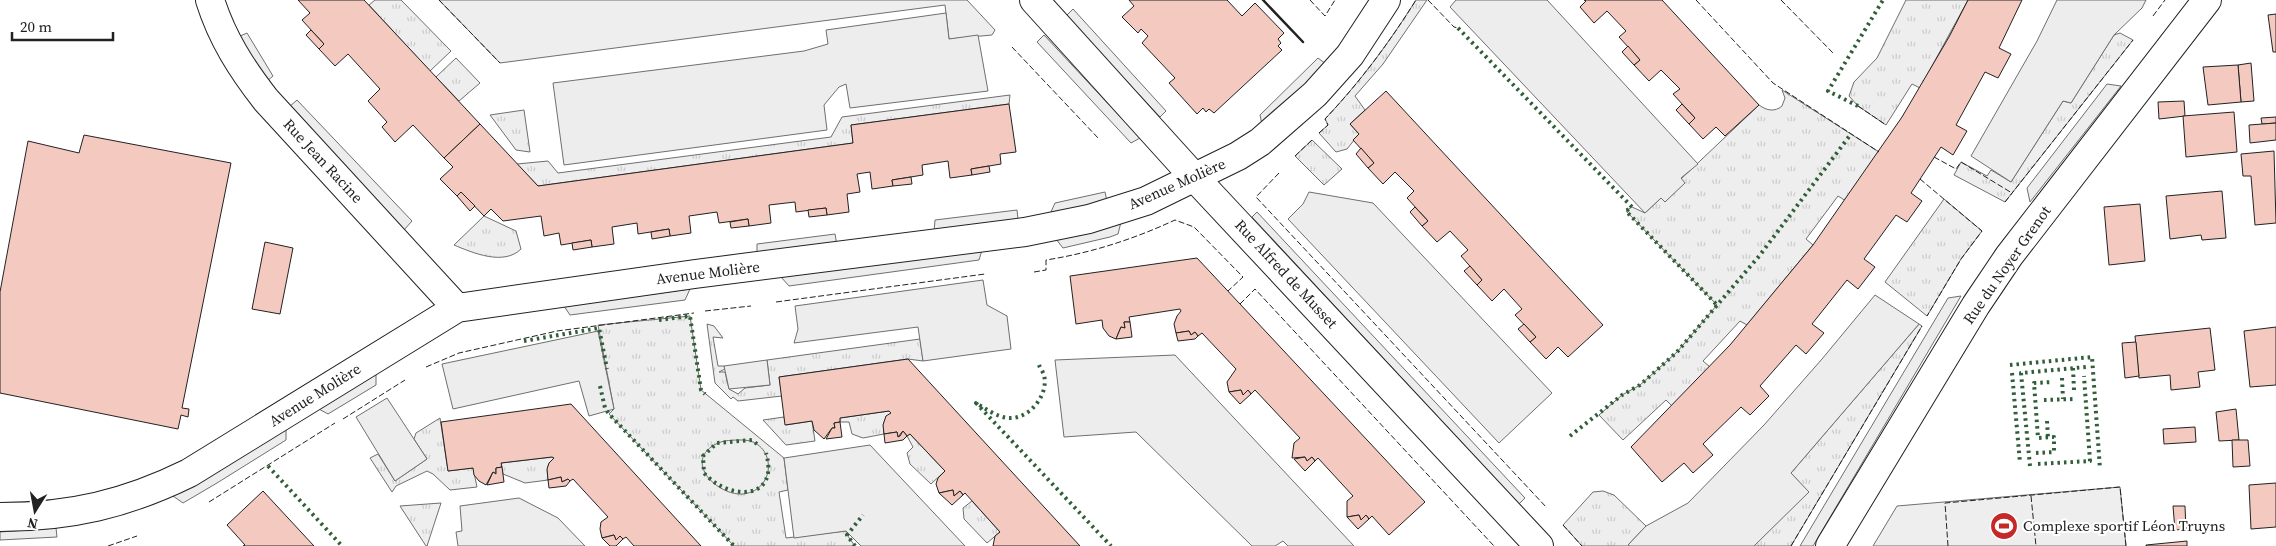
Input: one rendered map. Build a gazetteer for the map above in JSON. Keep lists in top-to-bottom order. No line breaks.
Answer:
{"streets":{"street":["Rue Jean Racine","Avenue Molière","Rue du Noyer Grenot","Rue Alfred de Musset"]},"crossings":[["Rue Jean Racine","Avenue Molière"],["Avenue Molière","Rue Alfred de Musset"]],"places":{"sports":["Complexe sportif Léon Truyns"]},"scale_bar":"20 m","north":"bottom"}
